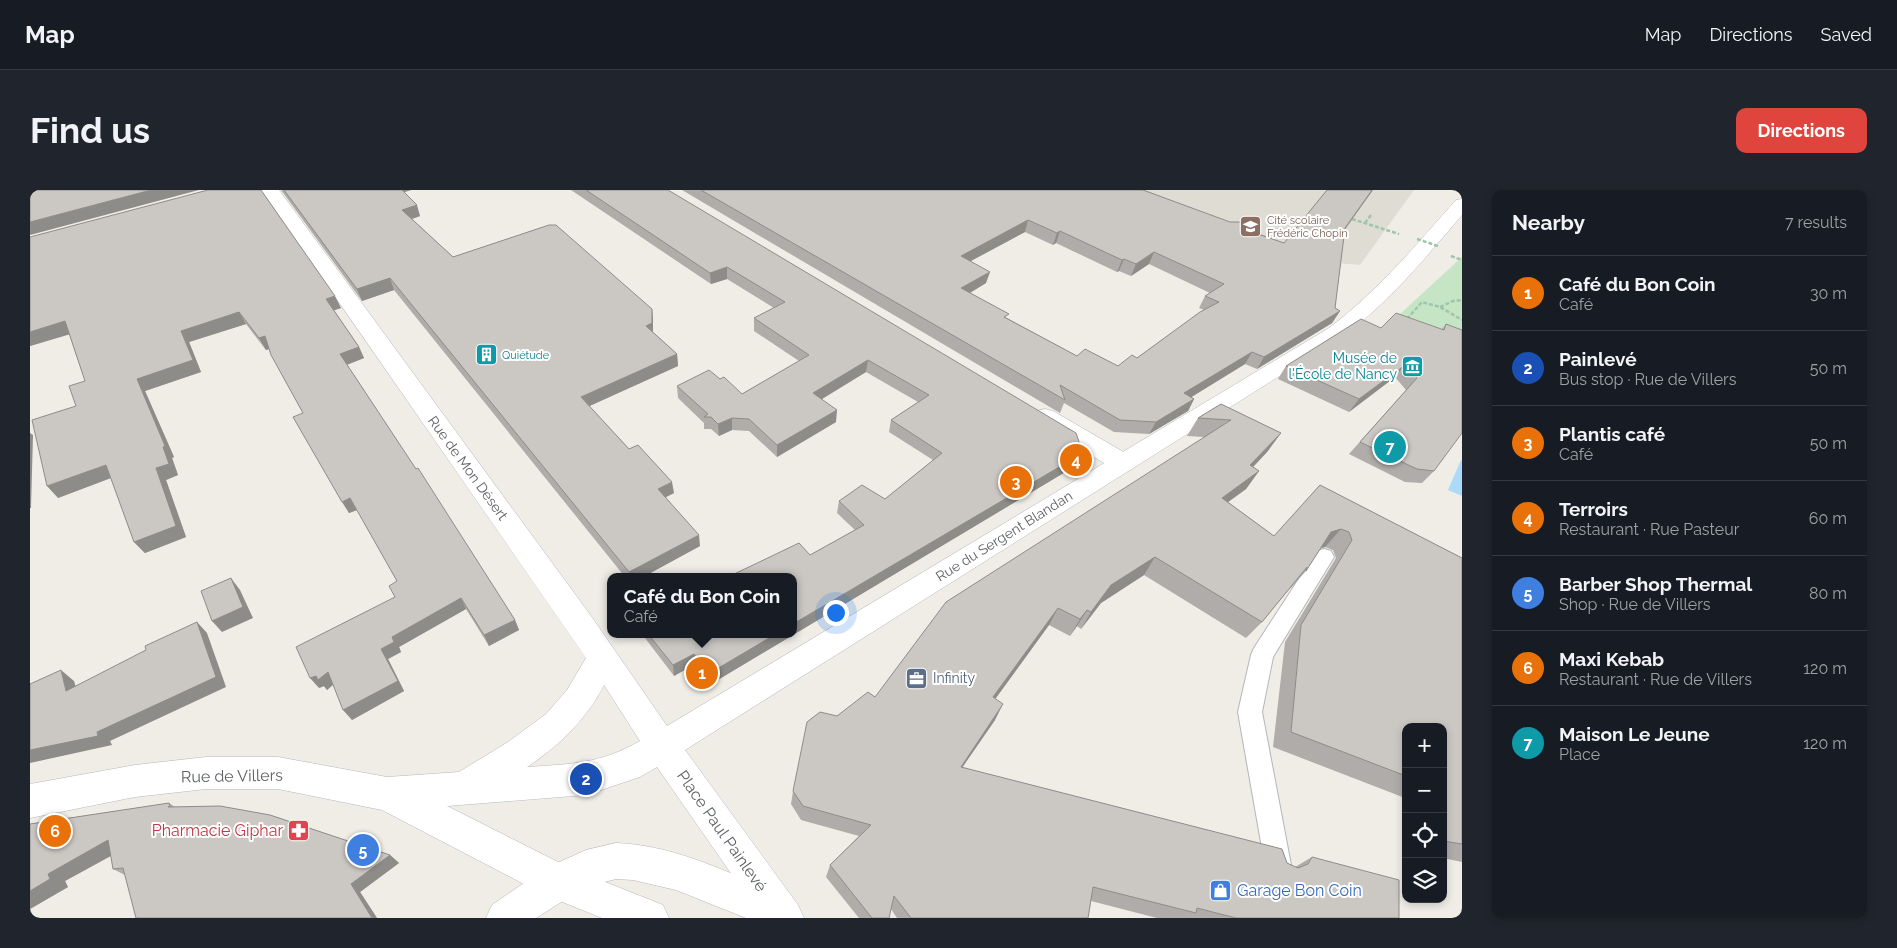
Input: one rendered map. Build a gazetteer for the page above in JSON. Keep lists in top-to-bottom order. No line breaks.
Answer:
{"streets":{"main road":["Rue de Mon Désert","Rue du Sergent Blandan","Rue de Villers","Place Paul Painlevé"]},"crossings":[["Rue de Mon Désert","Rue du Sergent Blandan"],["Rue de Mon Désert","Rue de Villers"],["Rue de Mon Désert","Place Paul Painlevé"],["Rue du Sergent Blandan","Rue de Villers"],["Rue du Sergent Blandan","Place Paul Painlevé"],["Rue de Villers","Place Paul Painlevé"]],"places":{"school or university":["Cité scolaire Frédéric Chopin"],"building":["Quiétude"],"museum":["Musée de l'École de Nancy"],"office":["Infinity"],"pharmacy":["Pharmacie Giphar"],"shop":["Garage Bon Coin"]},"page":{"header":"Map","nav":["Map","Directions","Saved"],"buttons":"Directions","title":"Find us","heading":["Nearby","7 results"],"list":[{"mark":"1","name":"Café du Bon Coin","note":"Café","value":"30 m"},{"mark":"2","name":"Painlevé","note":"Bus stop · Rue de Villers","value":"50 m"},{"mark":"3","name":"Plantis café","note":"Café","value":"50 m"},{"mark":"4","name":"Terroirs","note":"Restaurant · Rue Pasteur","value":"60 m"},{"mark":"5","name":"Barber Shop Thermal","note":"Shop · Rue de Villers","value":"80 m"},{"mark":"6","name":"Maxi Kebab","note":"Restaurant · Rue de Villers","value":"120 m"},{"mark":"7","name":"Maison Le Jeune","note":"Place","value":"120 m"}],"pins":["7","4","3","1","2","6","5"],"popup":["Café du Bon Coin","Café"],"map_buttons":["+","−"]}}
